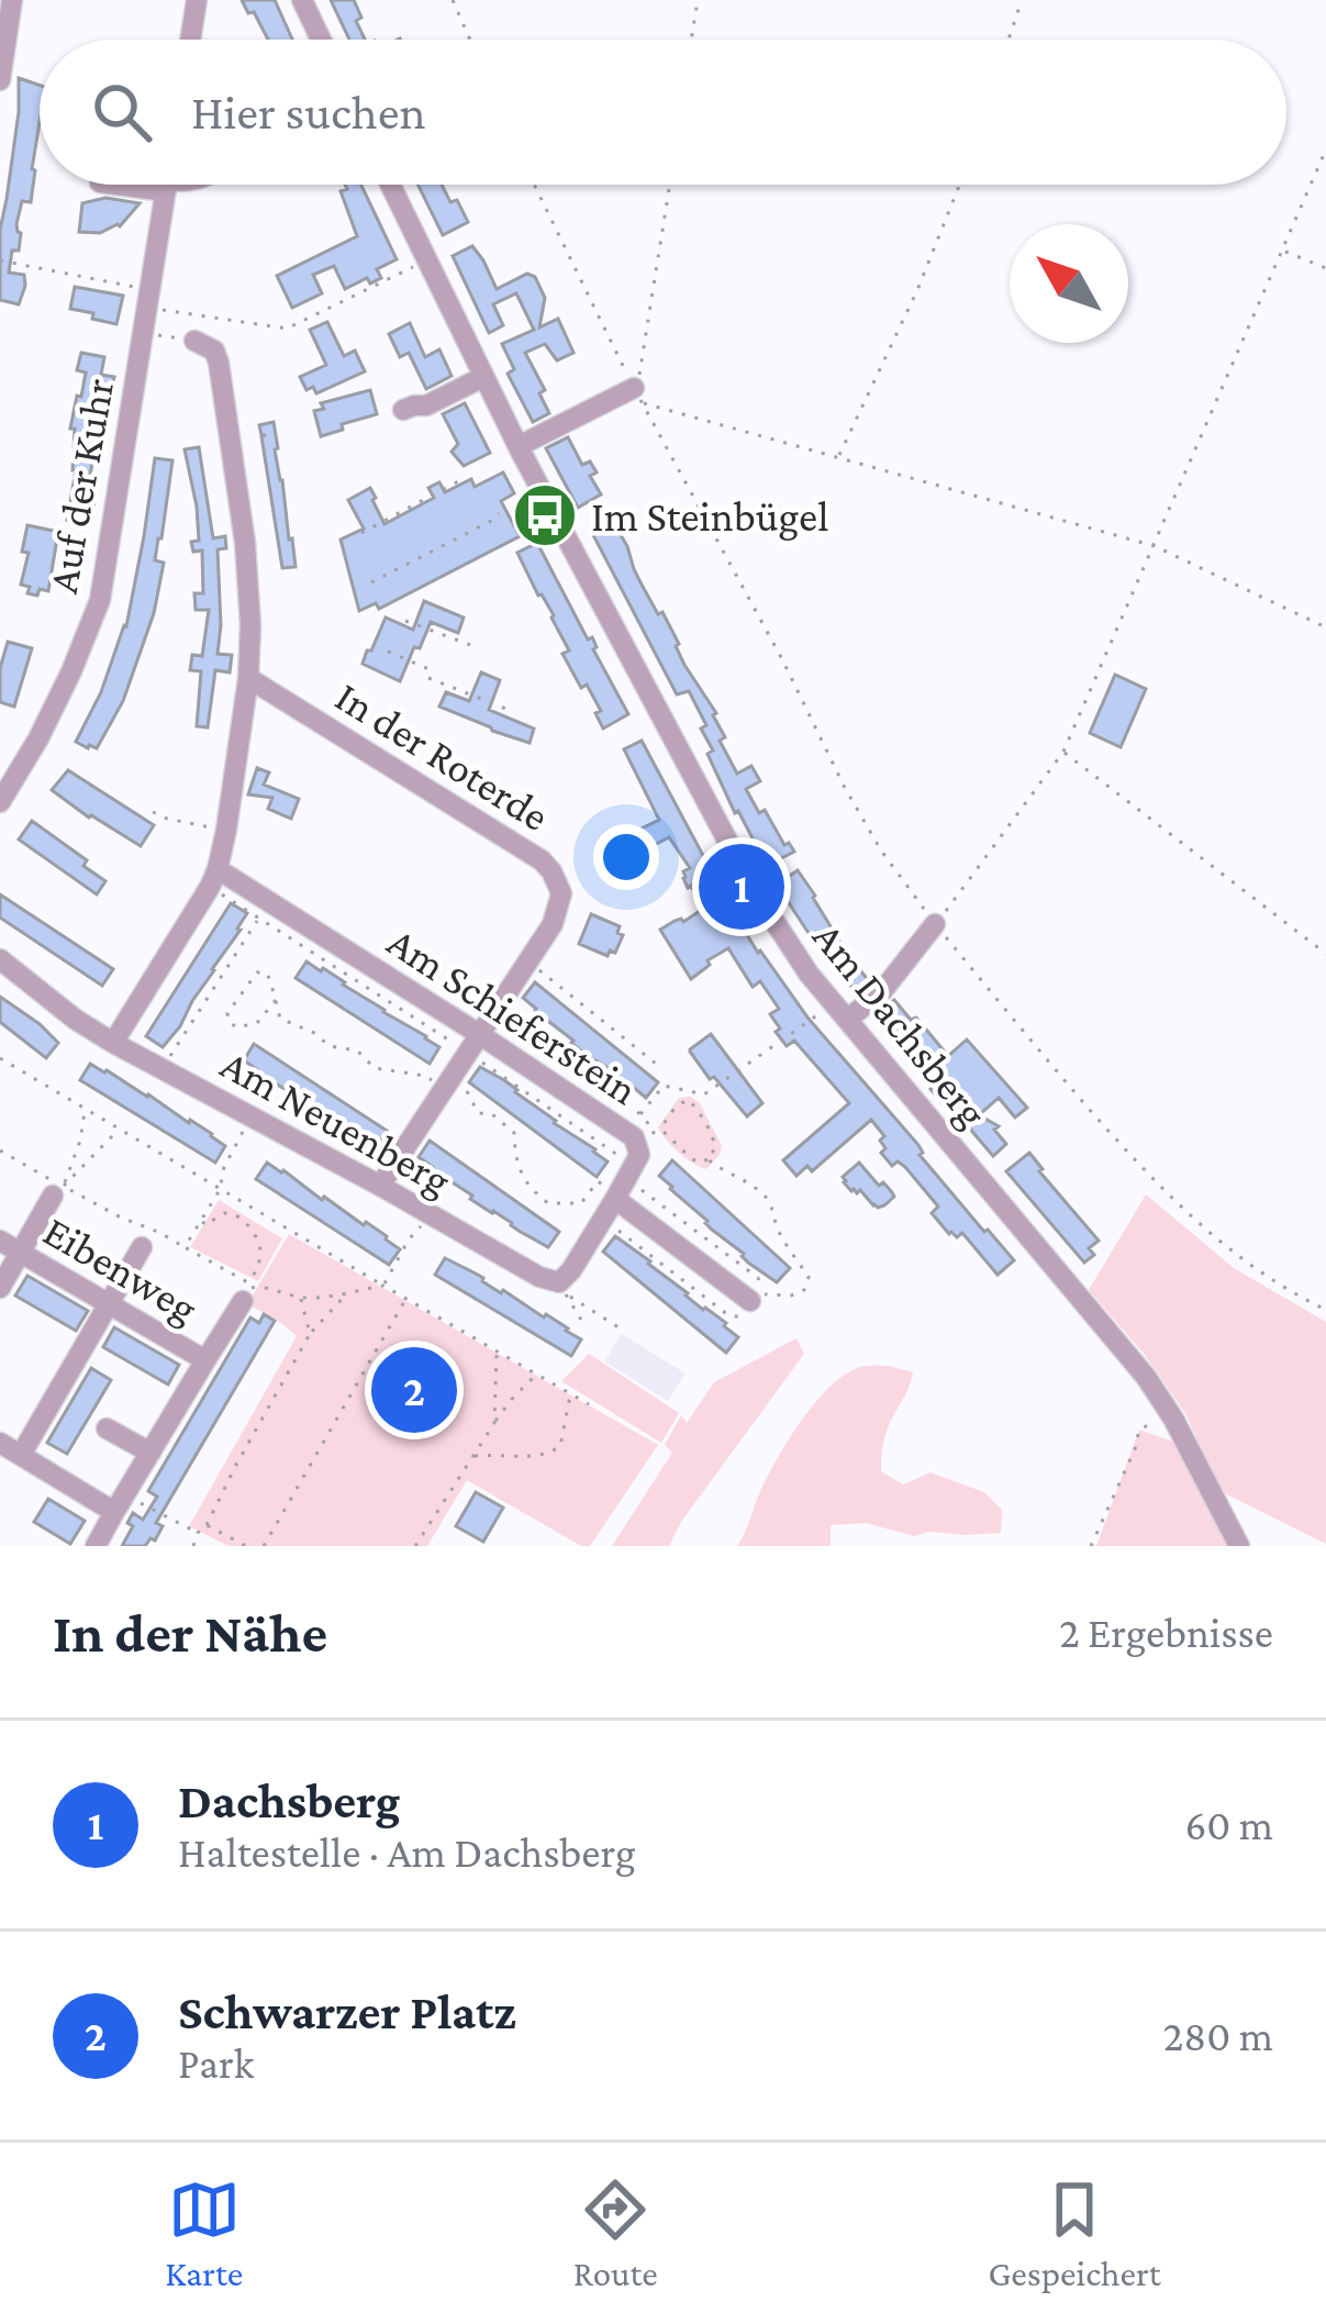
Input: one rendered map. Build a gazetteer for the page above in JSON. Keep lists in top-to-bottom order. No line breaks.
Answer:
{"streets":{"street":["Auf der Kuhr","In der Roterde","Am Schieferstein","Am Dachsberg","Am Neuenberg","Eibenweg"]},"crossings":[["In der Roterde","Am Schieferstein"],["In der Roterde","Am Neuenberg"]],"places":{"bus stop":["Im Steinbügel"]},"north":"top left","page":{"search":"Hier suchen","pins":["1","2"],"heading":["In der Nähe","2 Ergebnisse"],"list":[{"mark":"1","name":"Dachsberg","note":"Haltestelle · Am Dachsberg","value":"60 m"},{"mark":"2","name":"Schwarzer Platz","note":"Park","value":"280 m"}],"nav":["Karte","Route","Gespeichert"]}}
